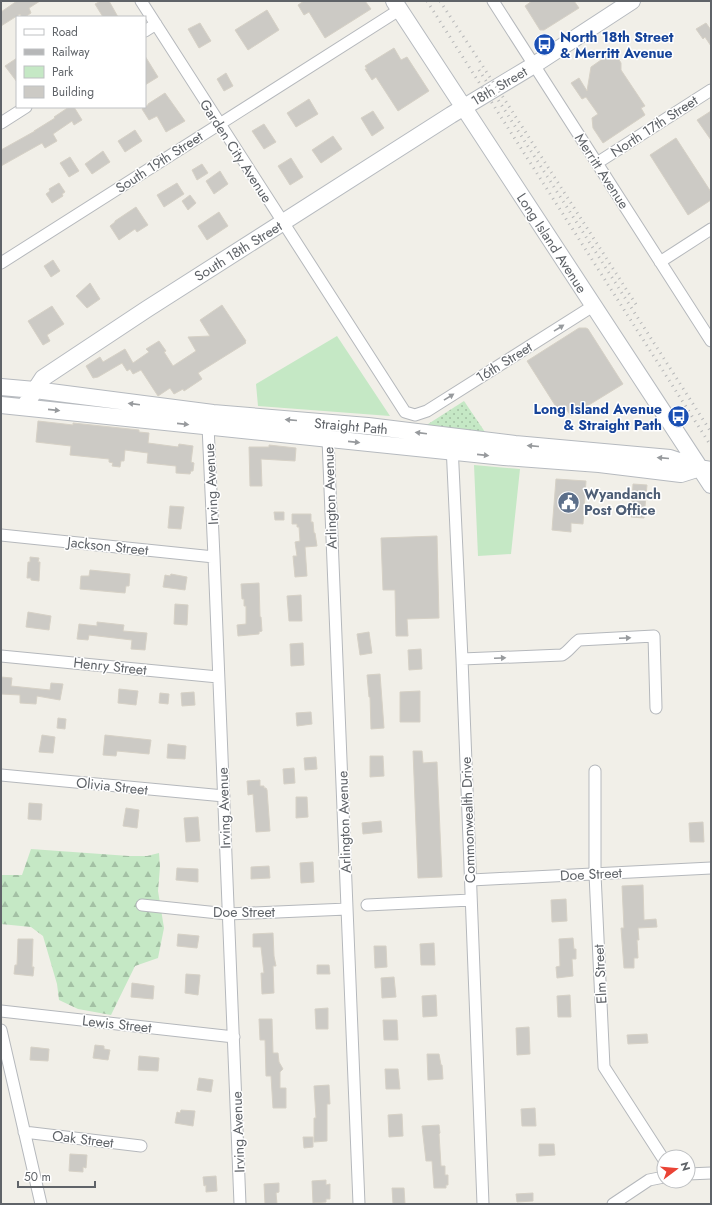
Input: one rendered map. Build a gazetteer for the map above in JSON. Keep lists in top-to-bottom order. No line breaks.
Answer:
{"streets":{"street":["18th Street","North 17th Street","Garden City Avenue","South 19th Street","Merritt Avenue","Long Island Avenue","South 18th Street","16th Street","Straight Path","Irving Avenue","Arlington Avenue","Jackson Street","Henry Street","Olivia Street","Commonwealth Drive","Doe Street","Elm Street","Lewis Street","Oak Street"]},"crossings":[["18th Street","Merritt Avenue"],["18th Street","Long Island Avenue"],["18th Street","South 18th Street"],["North 17th Street","Merritt Avenue"],["Garden City Avenue","South 19th Street"],["Garden City Avenue","South 18th Street"],["Garden City Avenue","16th Street"],["South 19th Street","Long Island Avenue"],["Long Island Avenue","South 18th Street"],["Long Island Avenue","16th Street"],["Long Island Avenue","Straight Path"],["South 18th Street","Straight Path"],["Straight Path","Irving Avenue"],["Straight Path","Arlington Avenue"],["Straight Path","Commonwealth Drive"],["Irving Avenue","Jackson Street"],["Irving Avenue","Henry Street"],["Irving Avenue","Olivia Street"],["Irving Avenue","Doe Street"],["Irving Avenue","Lewis Street"],["Arlington Avenue","Doe Street"],["Commonwealth Drive","Doe Street"],["Doe Street","Elm Street"]],"one_way":["16th Street"],"places":{"bus stop":["North 18th Street & Merritt Avenue","Long Island Avenue & Straight Path"],"public building":["Wyandanch Post Office"]},"legend":["Road","Railway","Park","Building"],"scale_bar":"50 m","north":"right"}
